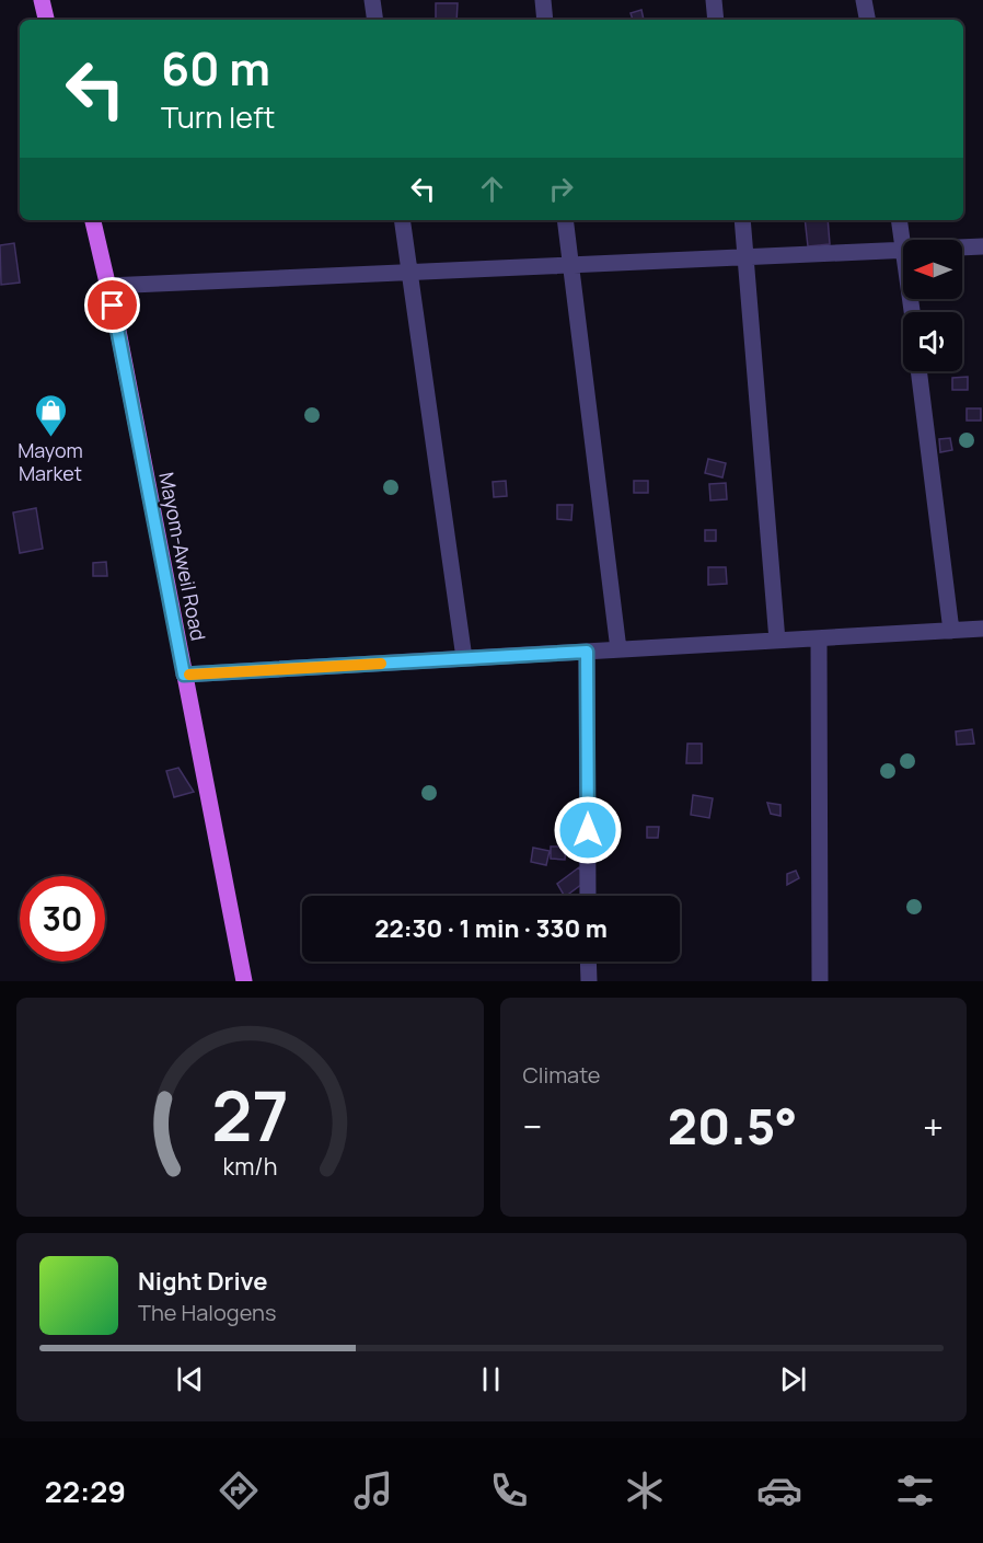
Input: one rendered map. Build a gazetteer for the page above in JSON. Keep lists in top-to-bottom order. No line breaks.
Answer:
{"streets":{"main road":["Mayom-Aweil Road"]},"places":{"shop":["Mayom Market"]},"north":"left","page":{"turn":["60 m","Turn left"],"limit":"30","trip":"22:30 · 1 min · 330 m","tile":"Climate","heat":["−","20.5°","+"],"song":["Night Drive","The Halogens"],"tabs":"22:29","gauge":["27","km/h"]}}
